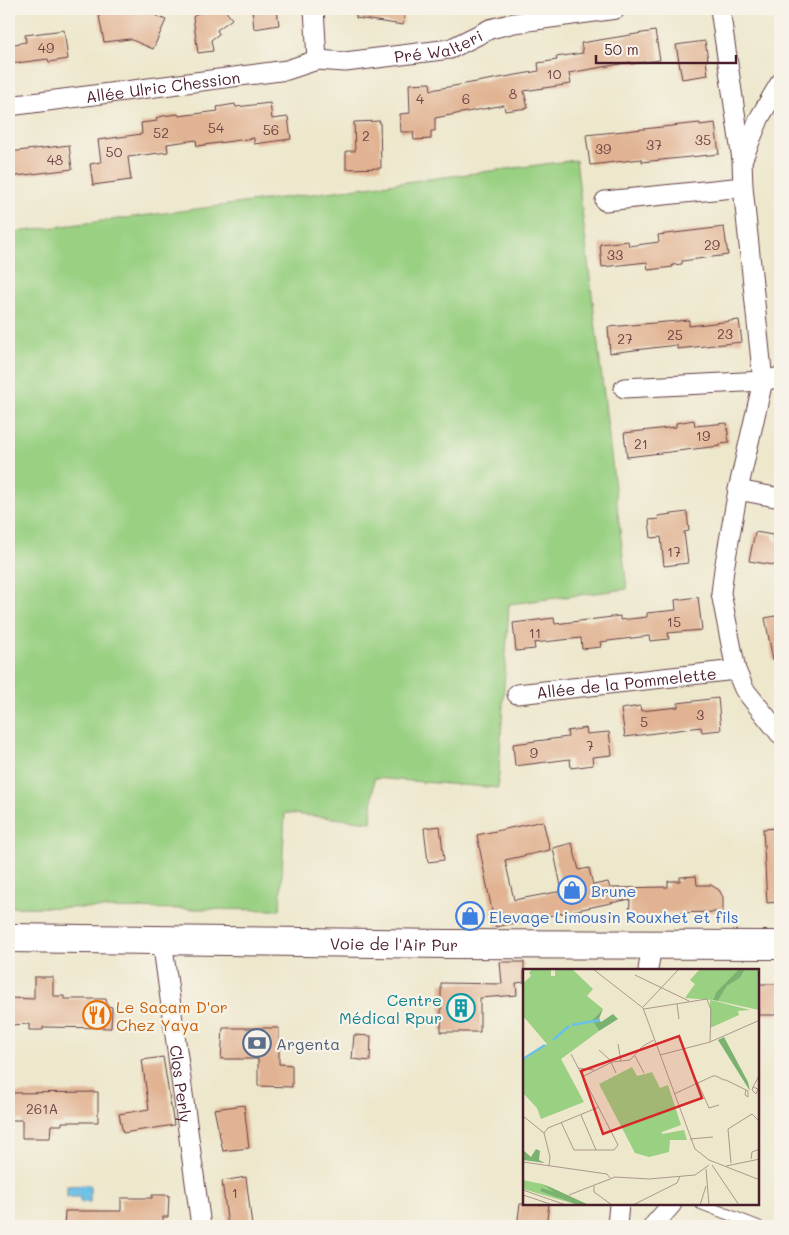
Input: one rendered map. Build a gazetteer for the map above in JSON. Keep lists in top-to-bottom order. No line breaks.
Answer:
{"streets":{"main road":["Voie de l'Air Pur"],"street":["Pré Walteri","Allée Ulric Chession","Allée de la Pommelette","Clos Perly"]},"crossings":[["Pré Walteri","Allée Ulric Chession"],["Voie de l'Air Pur","Clos Perly"]],"places":{"shop":["Brune","Elevage Limousin Rouxhet et fils"],"building":["Centre Médical Rpur"],"restaurant":["Le Sacam D'or Chez Yaya"],"bank":["Argenta"]},"house_numbers":["49","10","8","4","6","54","56","52","2","35","37","39","50","48","29","33","23","25","27","19","21","17","15","11","3","5","7","9","261A","1"],"scale_bar":"50 m"}
